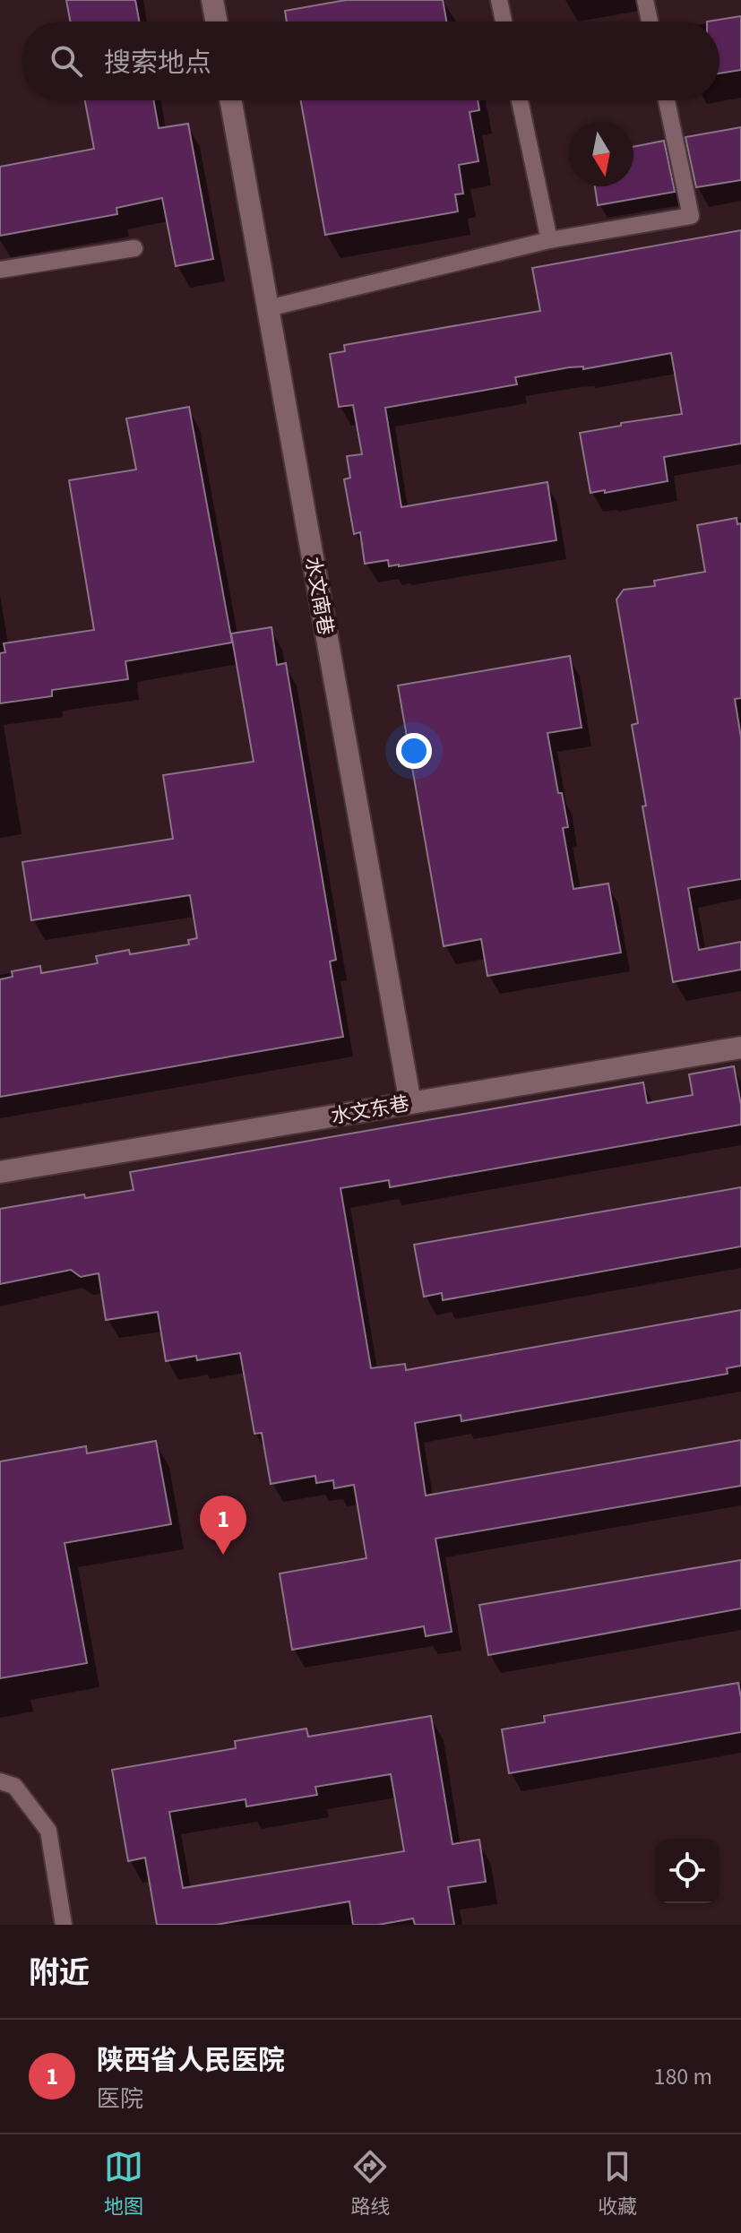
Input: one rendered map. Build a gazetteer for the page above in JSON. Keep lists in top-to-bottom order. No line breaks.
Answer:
{"streets":{"street":["水文南巷","水文东巷"]},"crossings":[["水文南巷","水文东巷"]],"north":"bottom","page":{"search":"搜索地点","pins":"1","heading":"附近","list":[{"mark":"1","name":"陕西省人民医院","note":"医院","value":"180 m"}],"nav":["地图","路线","收藏"]}}
